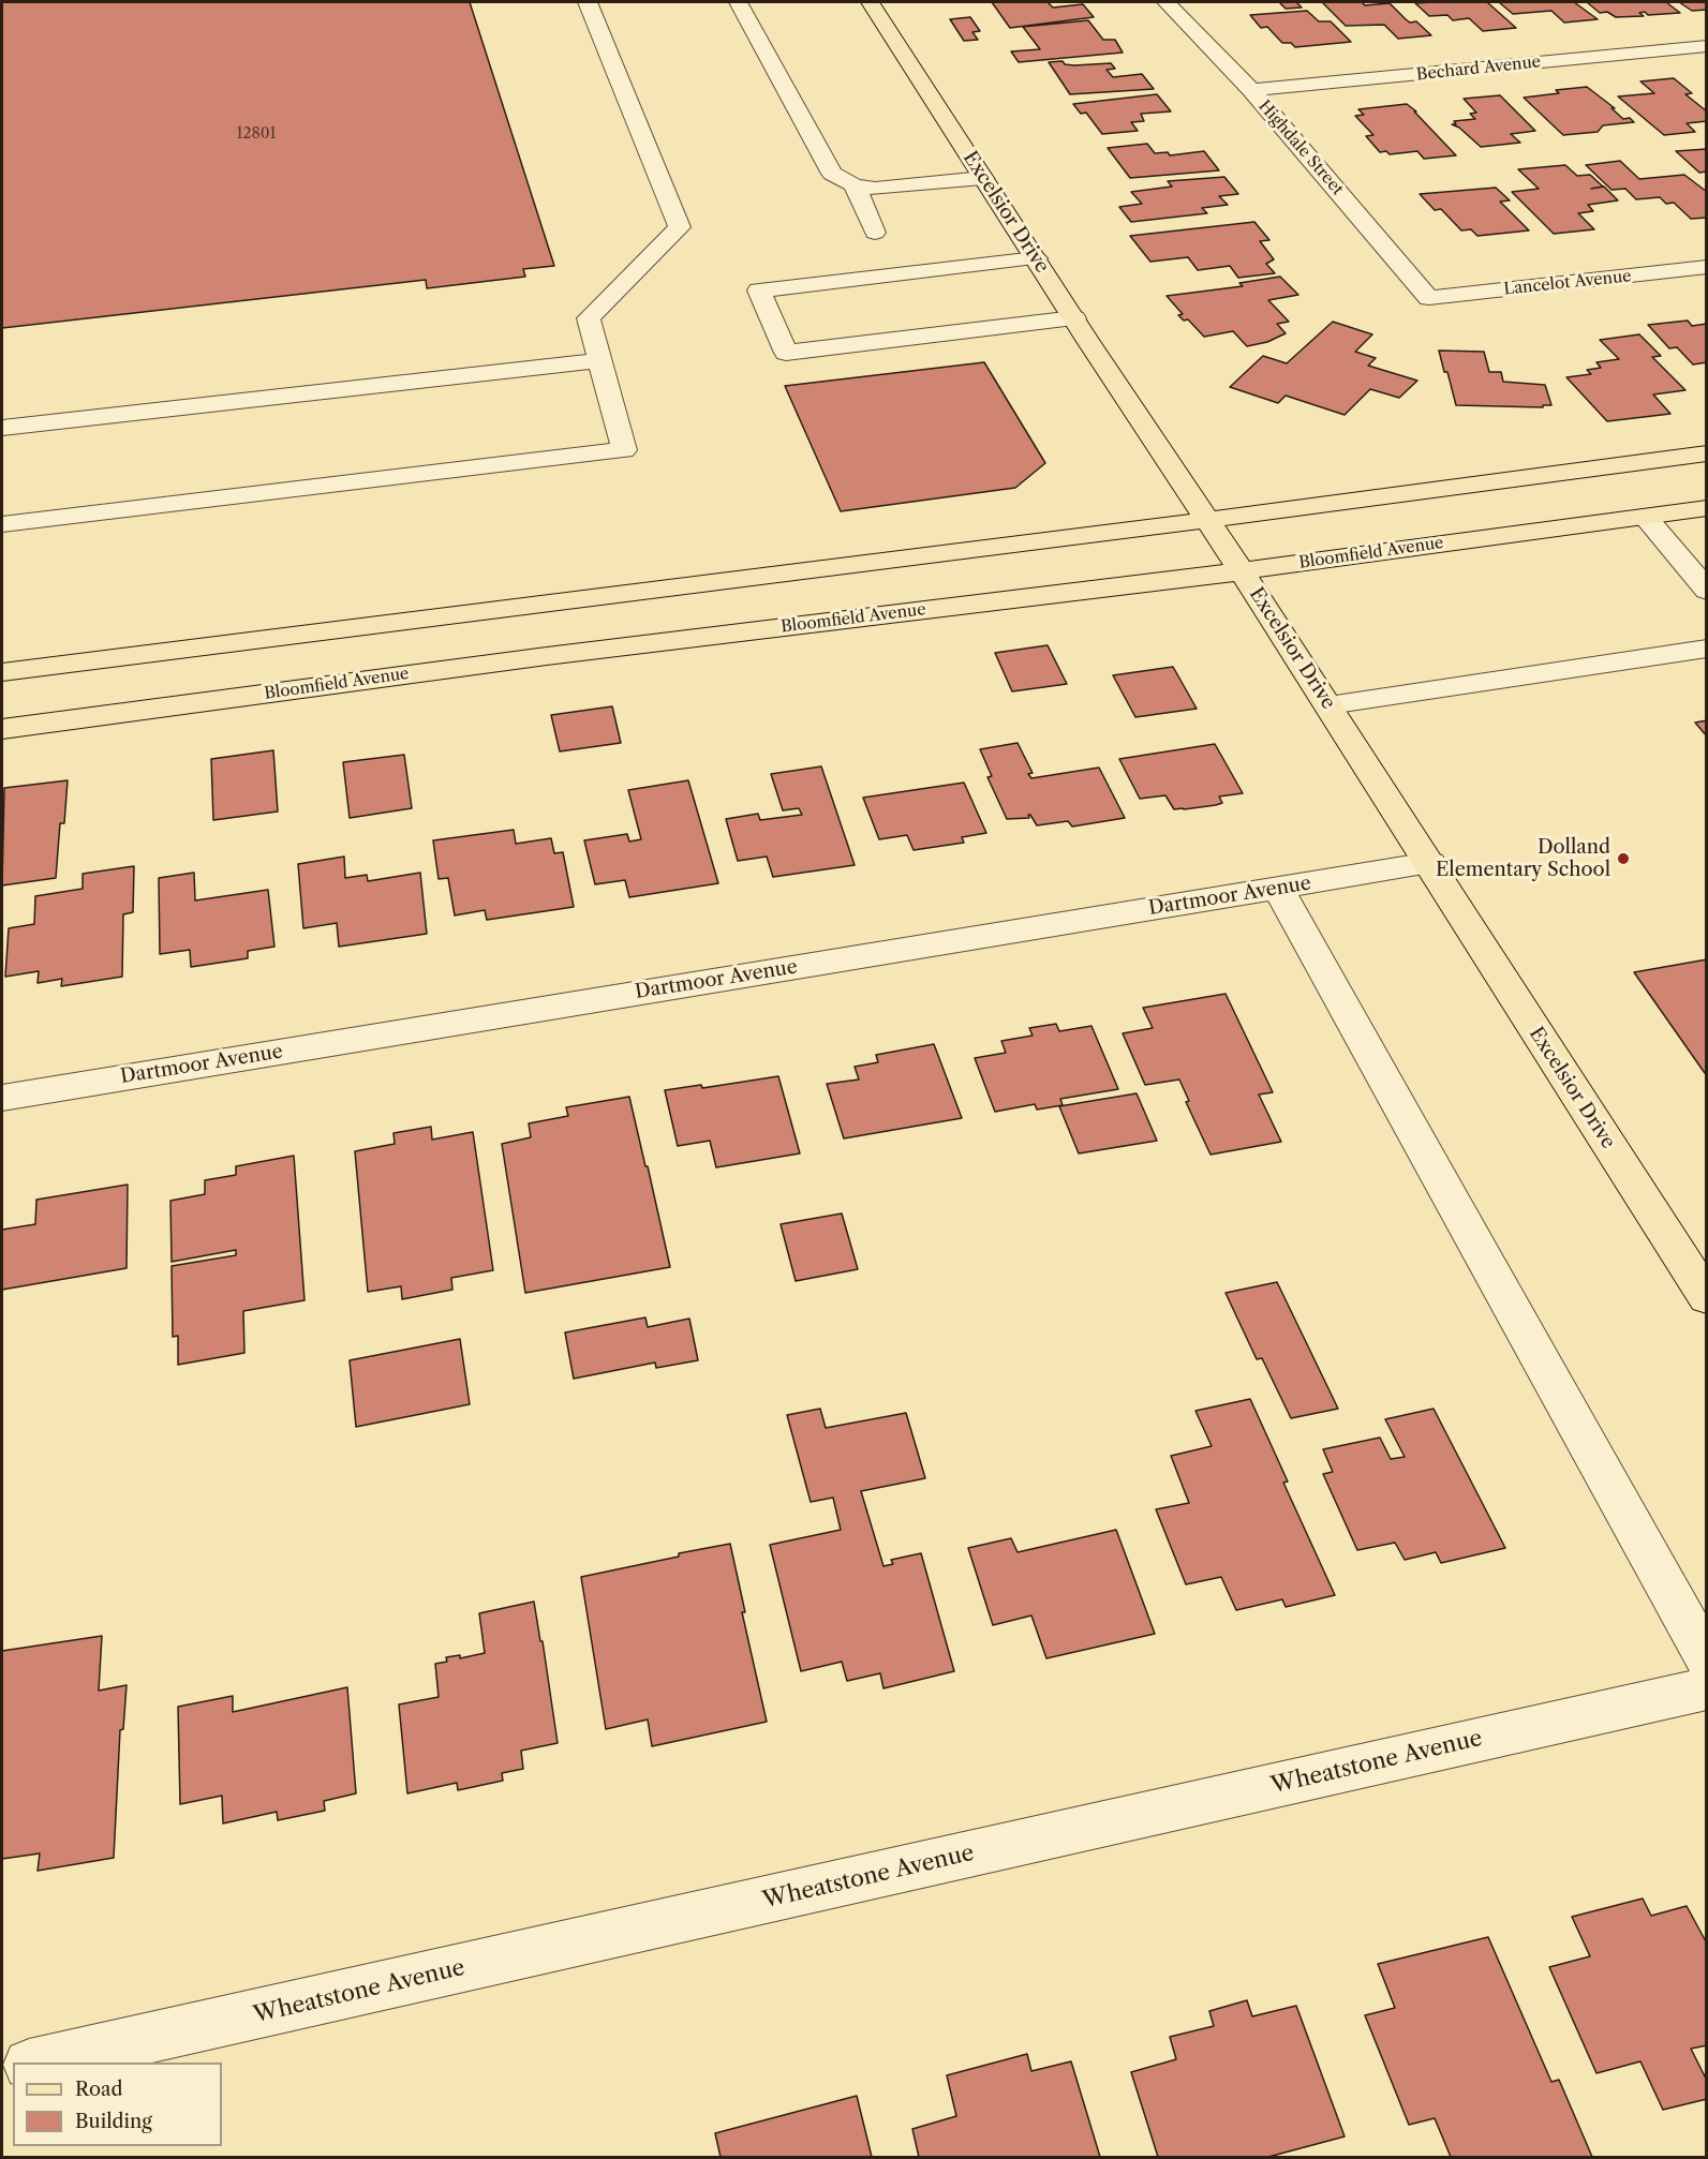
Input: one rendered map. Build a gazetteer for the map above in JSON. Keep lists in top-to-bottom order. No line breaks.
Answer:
{"streets":{"main road":["Excelsior Drive","Bloomfield Avenue"],"street":["Bechard Avenue","Highdale Street","Lancelot Avenue","Dartmoor Avenue","Wheatstone Avenue"]},"crossings":[["Bechard Avenue","Highdale Street"],["Highdale Street","Lancelot Avenue"],["Excelsior Drive","Bloomfield Avenue"],["Excelsior Drive","Dartmoor Avenue"]],"places":["Dolland Elementary School"],"house_numbers":["12801"],"legend":["Road","Building"]}
